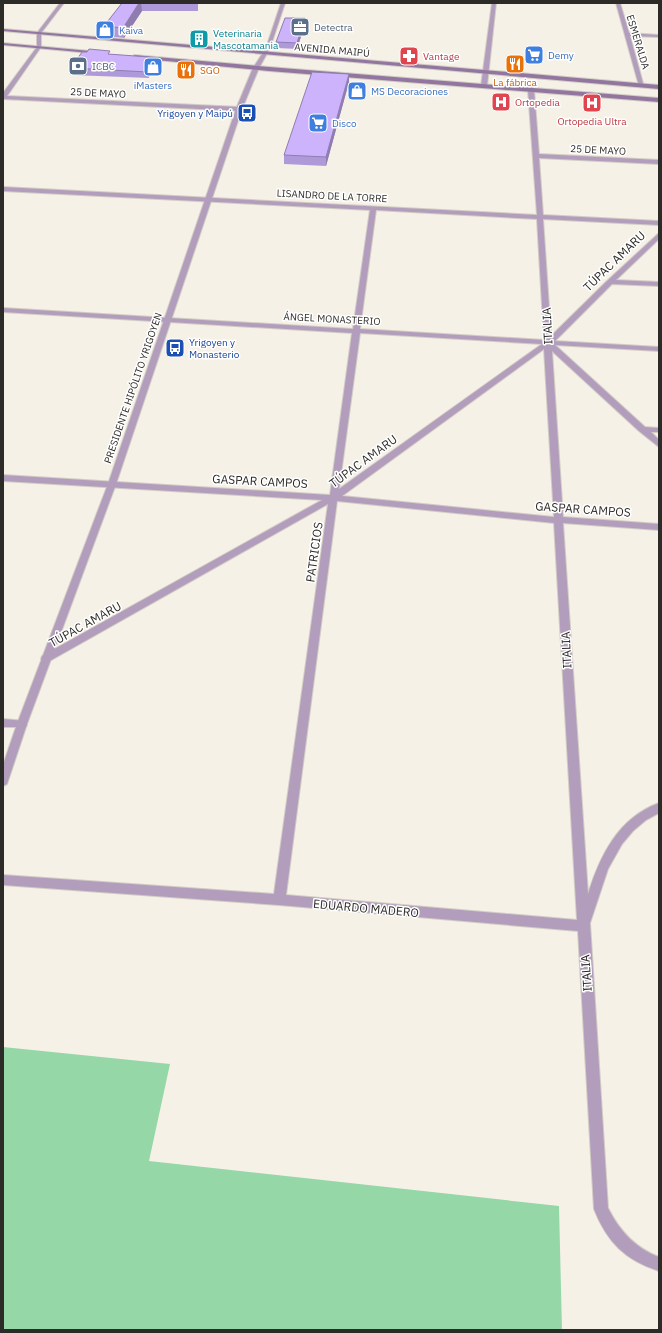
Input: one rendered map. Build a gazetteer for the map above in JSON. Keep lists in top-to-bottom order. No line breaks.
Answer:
{"streets":{"main road":["AVENIDA MAIPÚ"],"street":["ESMERALDA","25 DE MAYO","LISANDRO DE LA TORRE","TÚPAC AMARU","ÁNGEL MONASTERIO","ITALIA","PRESIDENTE HIPÓLITO YRIGOYEN","GASPAR CAMPOS","PATRICIOS","EDUARDO MADERO"]},"crossings":[["ESMERALDA","AVENIDA MAIPÚ"],["AVENIDA MAIPÚ","ITALIA"],["AVENIDA MAIPÚ","PRESIDENTE HIPÓLITO YRIGOYEN"],["25 DE MAYO","ITALIA"],["25 DE MAYO","PRESIDENTE HIPÓLITO YRIGOYEN"],["LISANDRO DE LA TORRE","ITALIA"],["LISANDRO DE LA TORRE","PRESIDENTE HIPÓLITO YRIGOYEN"],["LISANDRO DE LA TORRE","PATRICIOS"],["TÚPAC AMARU","ÁNGEL MONASTERIO"],["TÚPAC AMARU","ITALIA"],["TÚPAC AMARU","PRESIDENTE HIPÓLITO YRIGOYEN"],["TÚPAC AMARU","GASPAR CAMPOS"],["TÚPAC AMARU","PATRICIOS"],["ÁNGEL MONASTERIO","ITALIA"],["ÁNGEL MONASTERIO","PRESIDENTE HIPÓLITO YRIGOYEN"],["ÁNGEL MONASTERIO","PATRICIOS"],["ITALIA","GASPAR CAMPOS"],["ITALIA","EDUARDO MADERO"],["PRESIDENTE HIPÓLITO YRIGOYEN","GASPAR CAMPOS"],["GASPAR CAMPOS","PATRICIOS"],["PATRICIOS","EDUARDO MADERO"]],"places":{"office":["Detectra"],"shop":["Kaiva","iMasters","MS Decoraciones"],"building":["Veterinaria Mascotamania"],"supermarket":["Demy","Disco"],"pharmacy":["Vantage"],"restaurant":["La fábrica","SGO"],"bank":["ICBC"],"hospital":["Ortopedia","Ortopedia Ultra"],"bus stop":["Yrigoyen y Maipú","Yrigoyen y Monasterio"]}}
